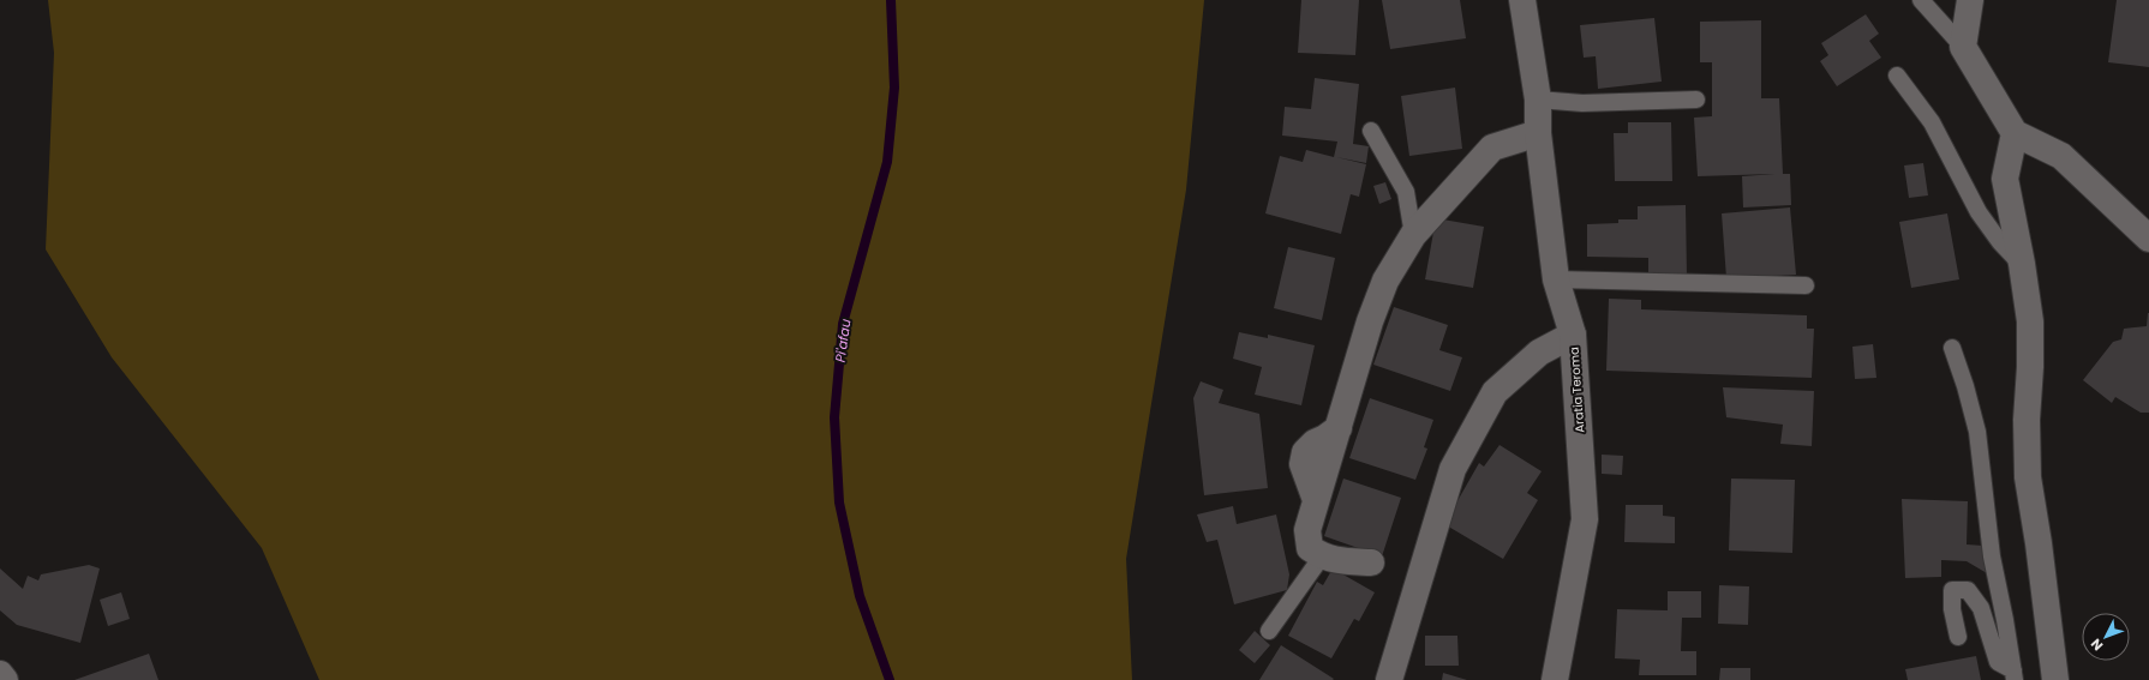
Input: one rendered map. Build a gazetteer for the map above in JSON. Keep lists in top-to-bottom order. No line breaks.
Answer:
{"streets":{"street":["Aratia Teroma"]},"water":["Pi'afau"],"north":"bottom left"}
